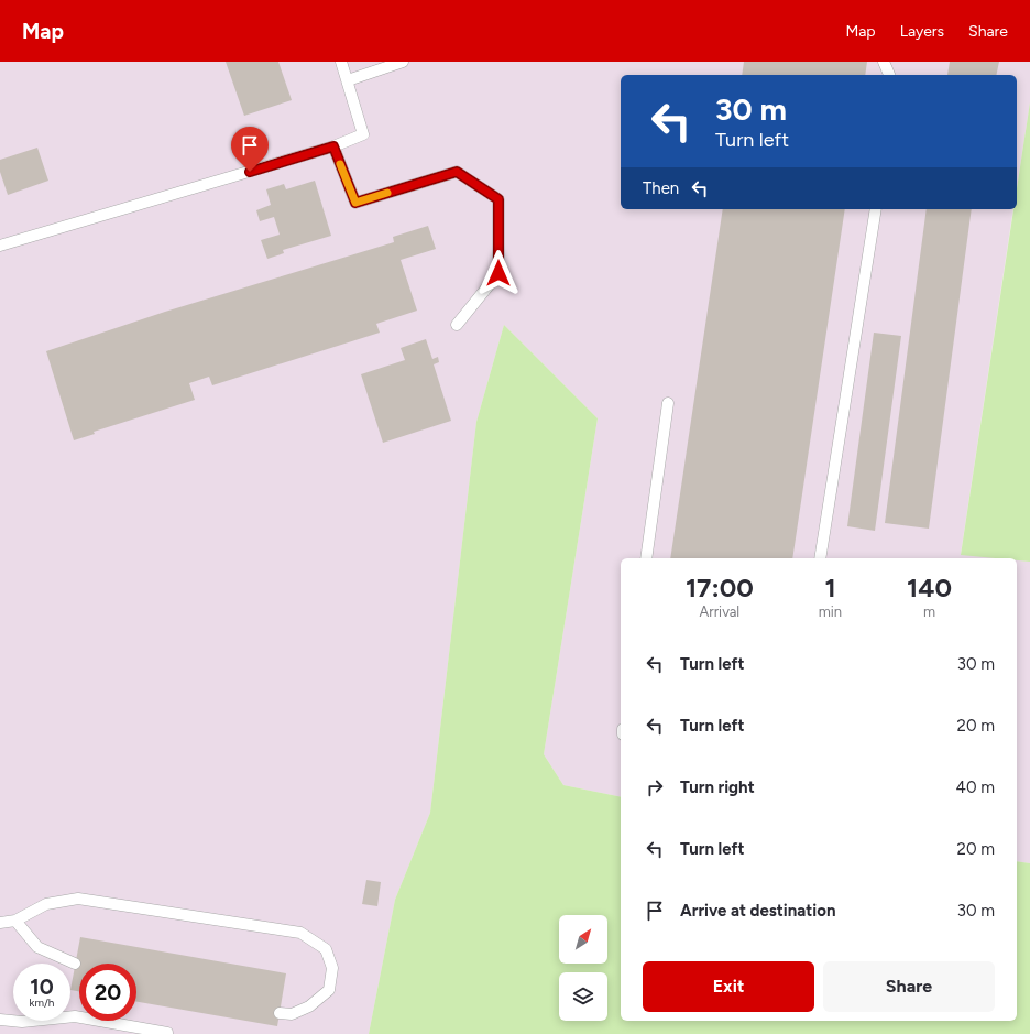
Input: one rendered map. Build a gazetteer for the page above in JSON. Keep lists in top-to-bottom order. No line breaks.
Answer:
{"north":"top right","page":{"header":"Map","nav":["Map","Layers","Share"],"turn":["30 m","Turn left"],"then":"Then","eta":["17:00","Arrival","1","min","140","m"],"list":[{"name":"Turn left","value":"30 m"},{"name":"Turn left","value":"20 m"},{"name":"Turn right","value":"40 m"},{"name":"Turn left","value":"20 m"},{"name":"Arrive at destination","value":"30 m"}],"buttons":["Exit","Share"],"speed":"10 km/h","limit":"20"}}
